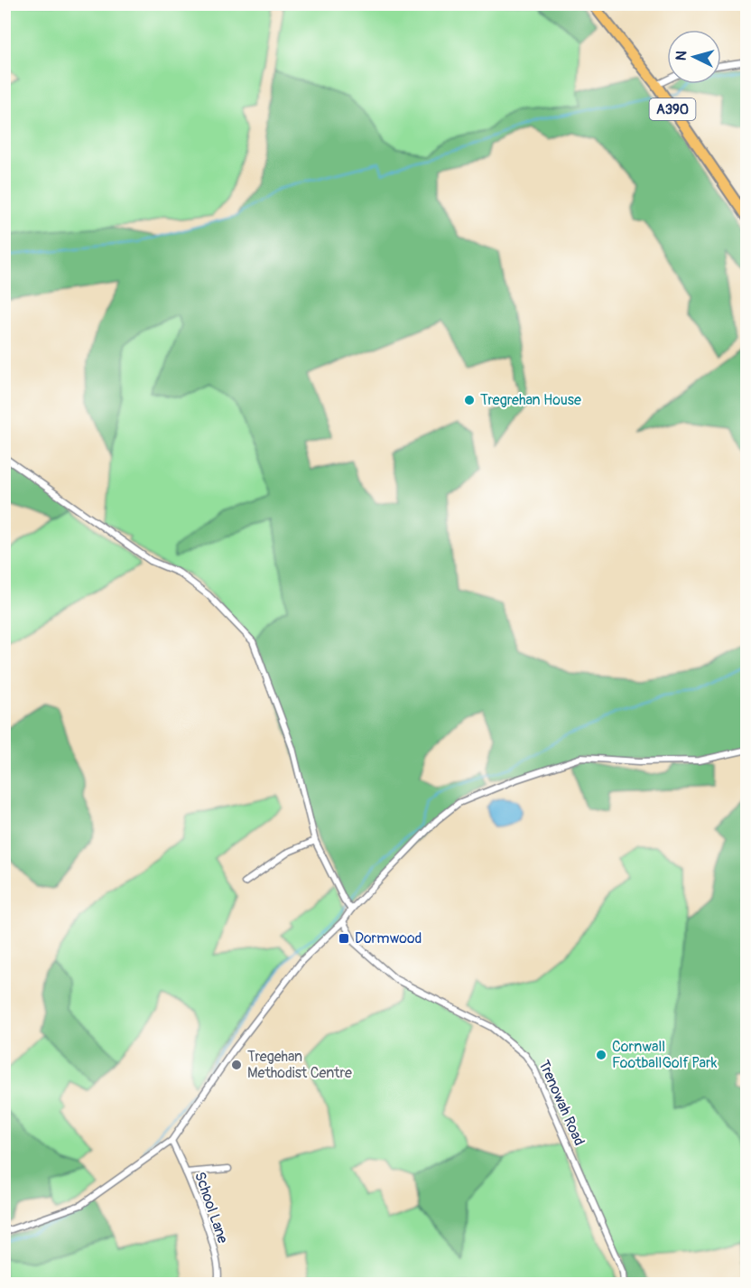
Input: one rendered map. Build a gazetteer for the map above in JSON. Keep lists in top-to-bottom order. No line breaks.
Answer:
{"streets":{"highway":["A390"],"street":["Trenowah Road","School Lane"]},"places":{"other":["Tregrehan House","Cornwall FootballGolf Park","Tregehan Methodist Centre"],"transit":["Dormwood"]},"north":"left"}
